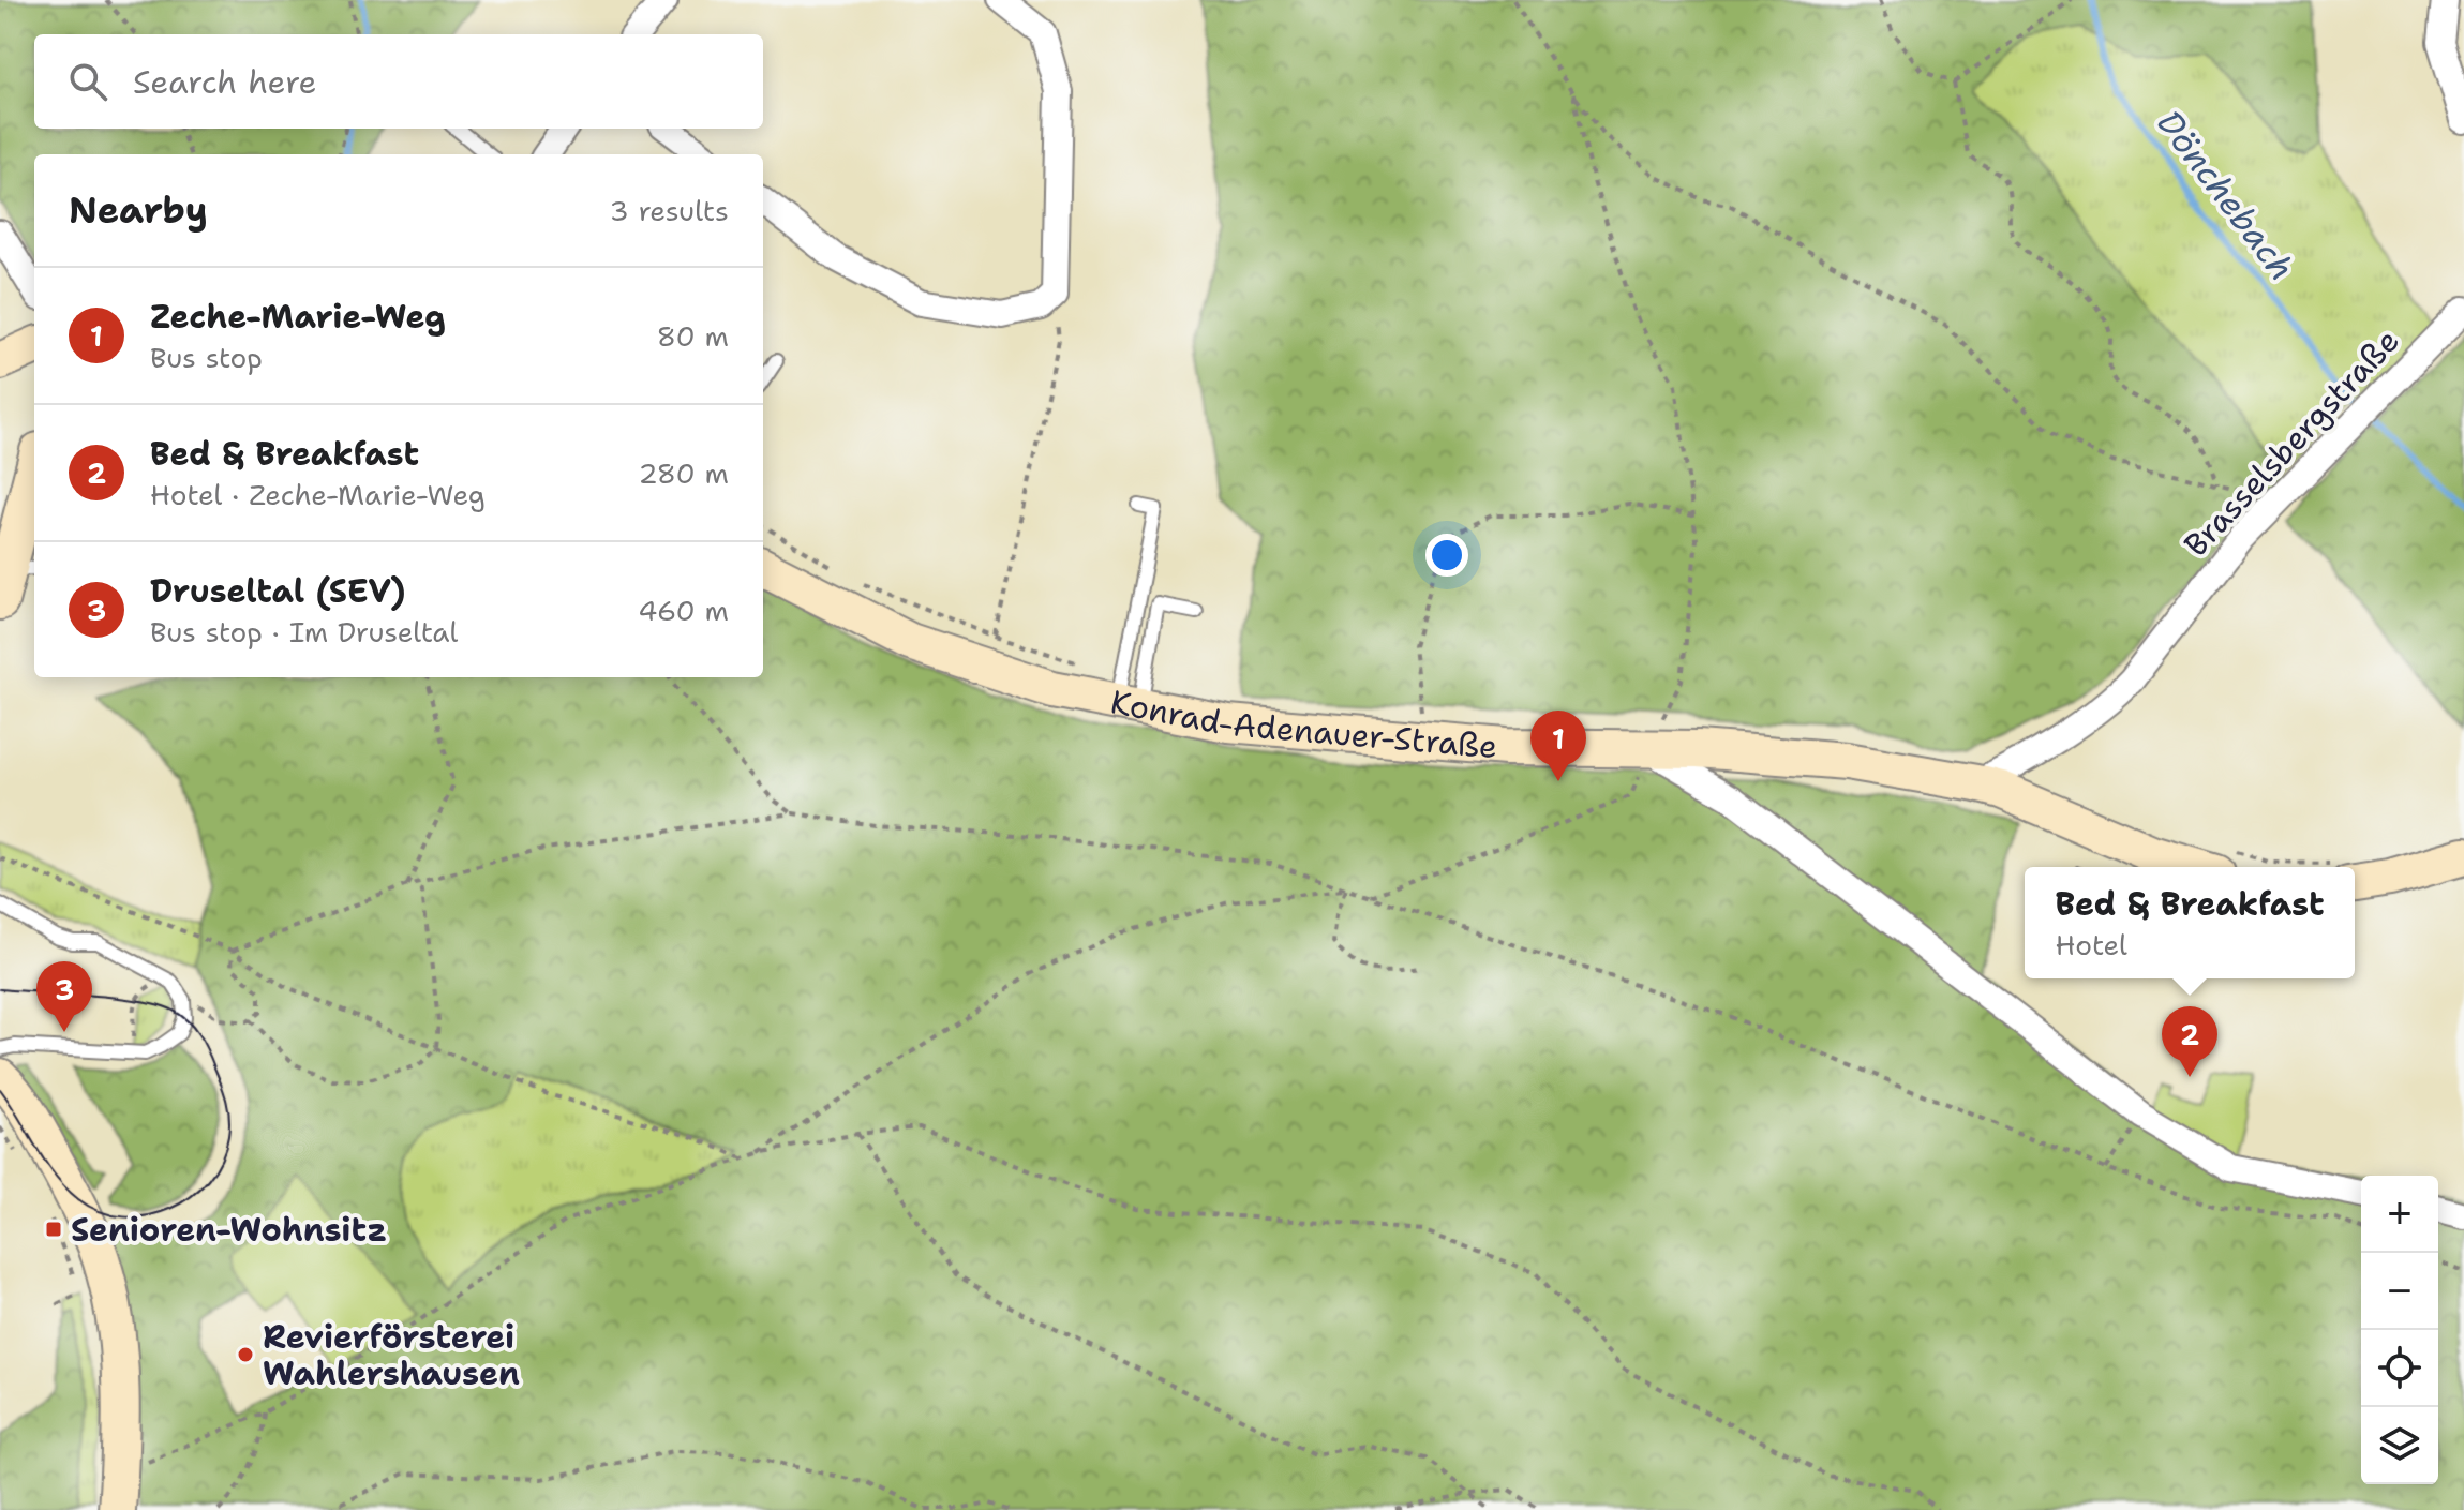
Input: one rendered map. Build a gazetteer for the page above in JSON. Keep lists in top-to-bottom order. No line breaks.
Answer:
{"streets":{"main road":["Konrad-Adenauer-Straße"],"street":["Brasselsbergstraße"]},"crossings":[["Brasselsbergstraße","Konrad-Adenauer-Straße"]],"water":["Dönchebach"],"places":{"transit":["Senioren-Wohnsitz"],"other":["Revierförsterei Wahlershausen"]},"page":{"search":"Search here","heading":["Nearby","3 results"],"list":[{"mark":"1","name":"Zeche-Marie-Weg","note":"Bus stop","value":"80 m"},{"mark":"2","name":"Bed & Breakfast","note":"Hotel · Zeche-Marie-Weg","value":"280 m"},{"mark":"3","name":"Druseltal (SEV)","note":"Bus stop · Im Druseltal","value":"460 m"}],"pins":["1","3","2"],"popup":["Bed & Breakfast","Hotel"],"map_buttons":["+","−"]}}
